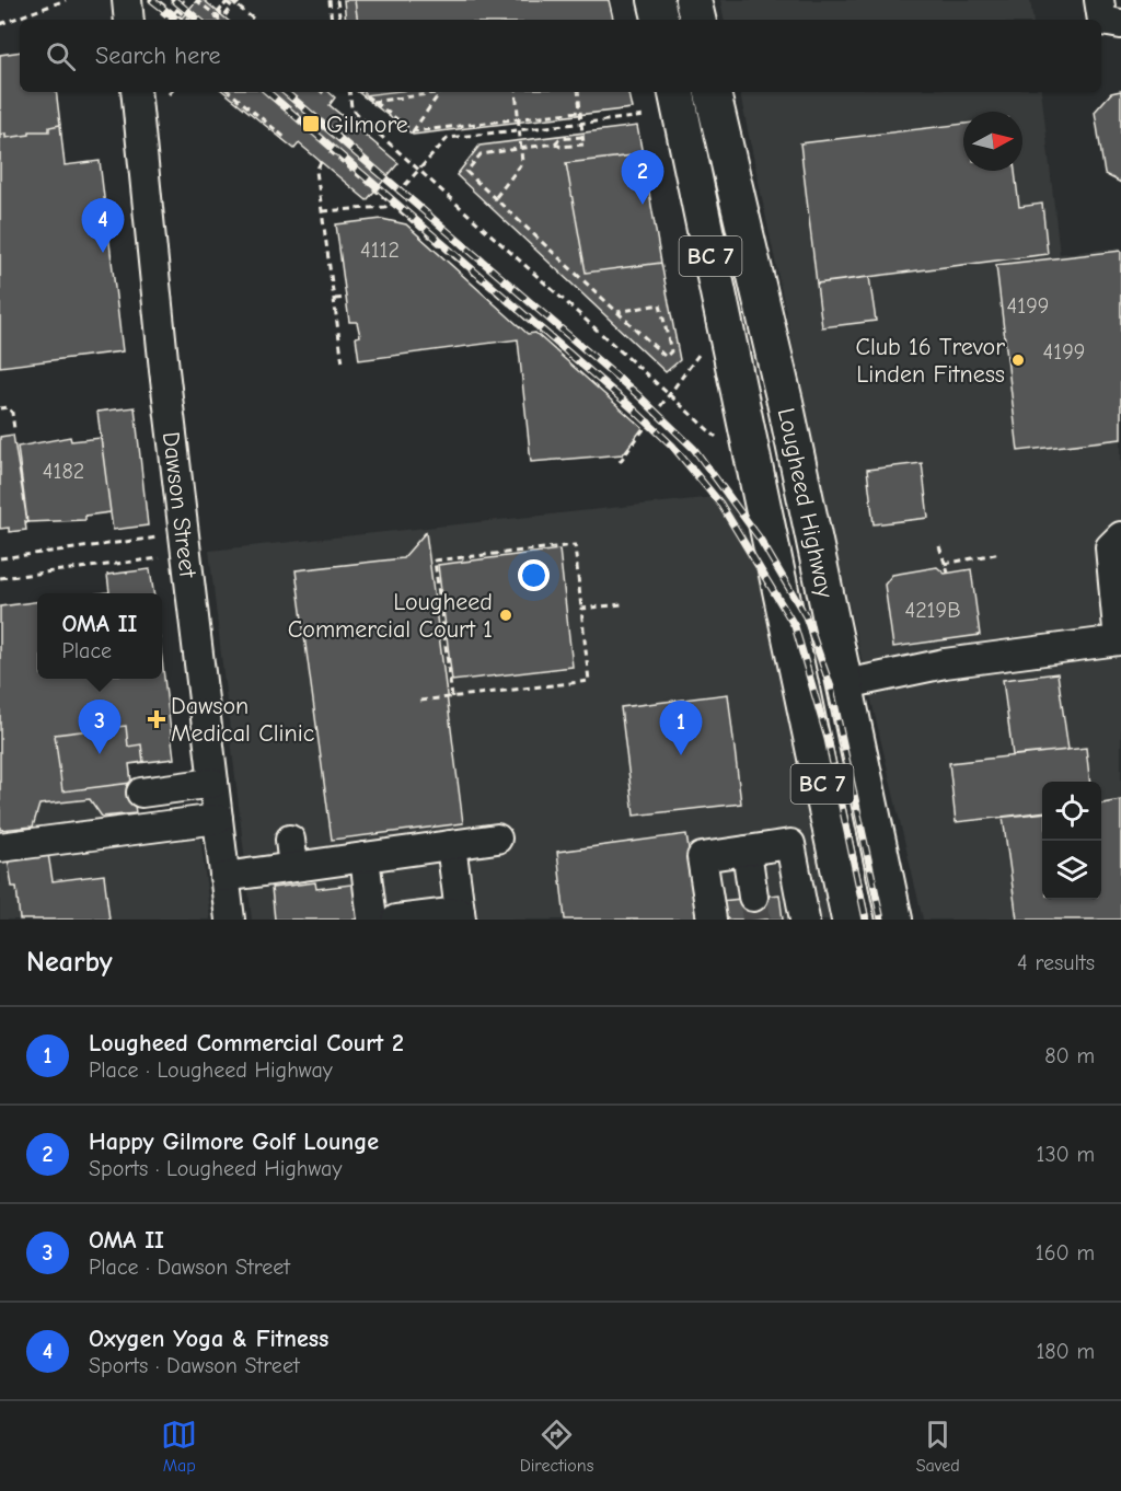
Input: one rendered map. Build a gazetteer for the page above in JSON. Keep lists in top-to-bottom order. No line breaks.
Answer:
{"streets":{"main road":["BC 7","Lougheed Highway"],"street":["Dawson Street"]},"places":{"transit":["Gilmore"],"other":["Club 16 Trevor Linden Fitness","Lougheed Commercial Court 1"],"health":["Dawson Medical Clinic"]},"house_numbers":["4112","4199","4199","4182","4219B"],"north":"right","page":{"search":"Search here","pins":["2","4","3","1"],"popup":["OMA II","Place"],"heading":["Nearby","4 results"],"list":[{"mark":"1","name":"Lougheed Commercial Court 2","note":"Place · Lougheed Highway","value":"80 m"},{"mark":"2","name":"Happy Gilmore Golf Lounge","note":"Sports · Lougheed Highway","value":"130 m"},{"mark":"3","name":"OMA II","note":"Place · Dawson Street","value":"160 m"},{"mark":"4","name":"Oxygen Yoga & Fitness","note":"Sports · Dawson Street","value":"180 m"}],"nav":["Map","Directions","Saved"]}}
